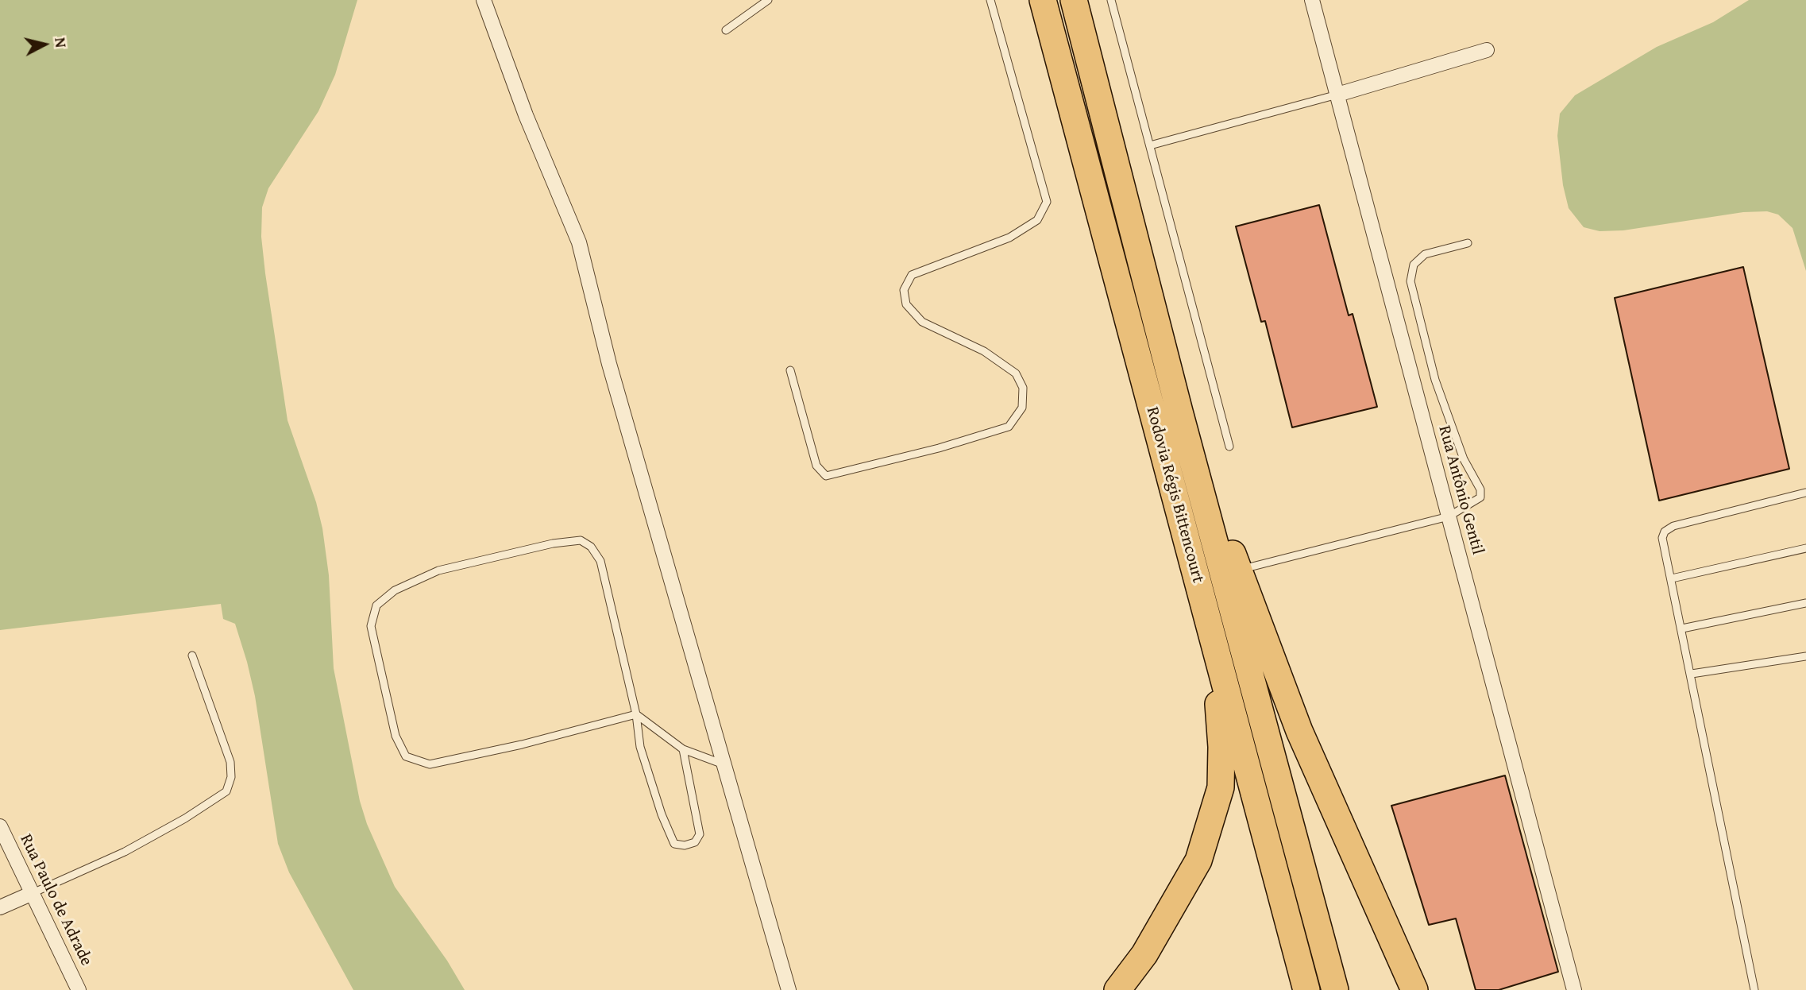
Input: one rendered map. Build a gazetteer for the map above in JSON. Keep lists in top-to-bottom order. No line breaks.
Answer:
{"streets":{"highway":["Rodovia Régis Bittencourt"],"street":["Rua Antônio Gentil","Rua Paulo de Adrade"]},"north":"right"}
